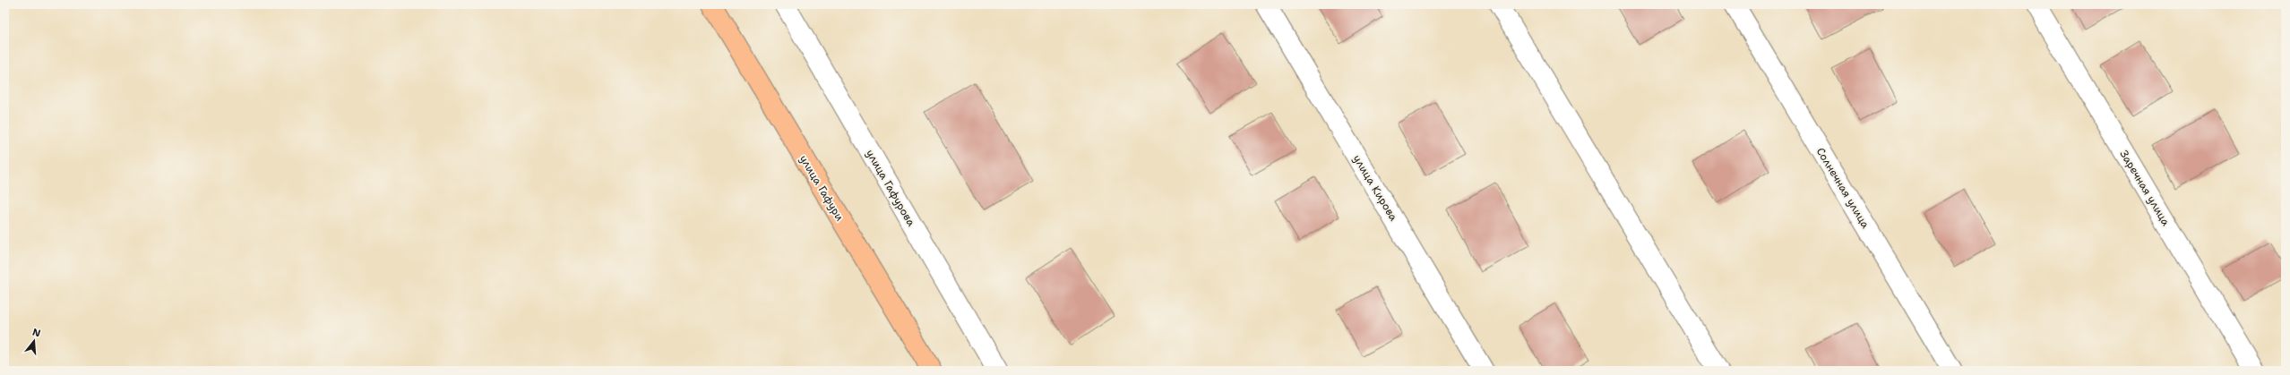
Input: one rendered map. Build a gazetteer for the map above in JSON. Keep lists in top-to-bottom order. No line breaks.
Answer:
{"streets":{"main road":["улица Гафури"],"street":["улица Гафурова","улица Кирова","Солнечная улица","Заречная улица"]},"north":"top"}
